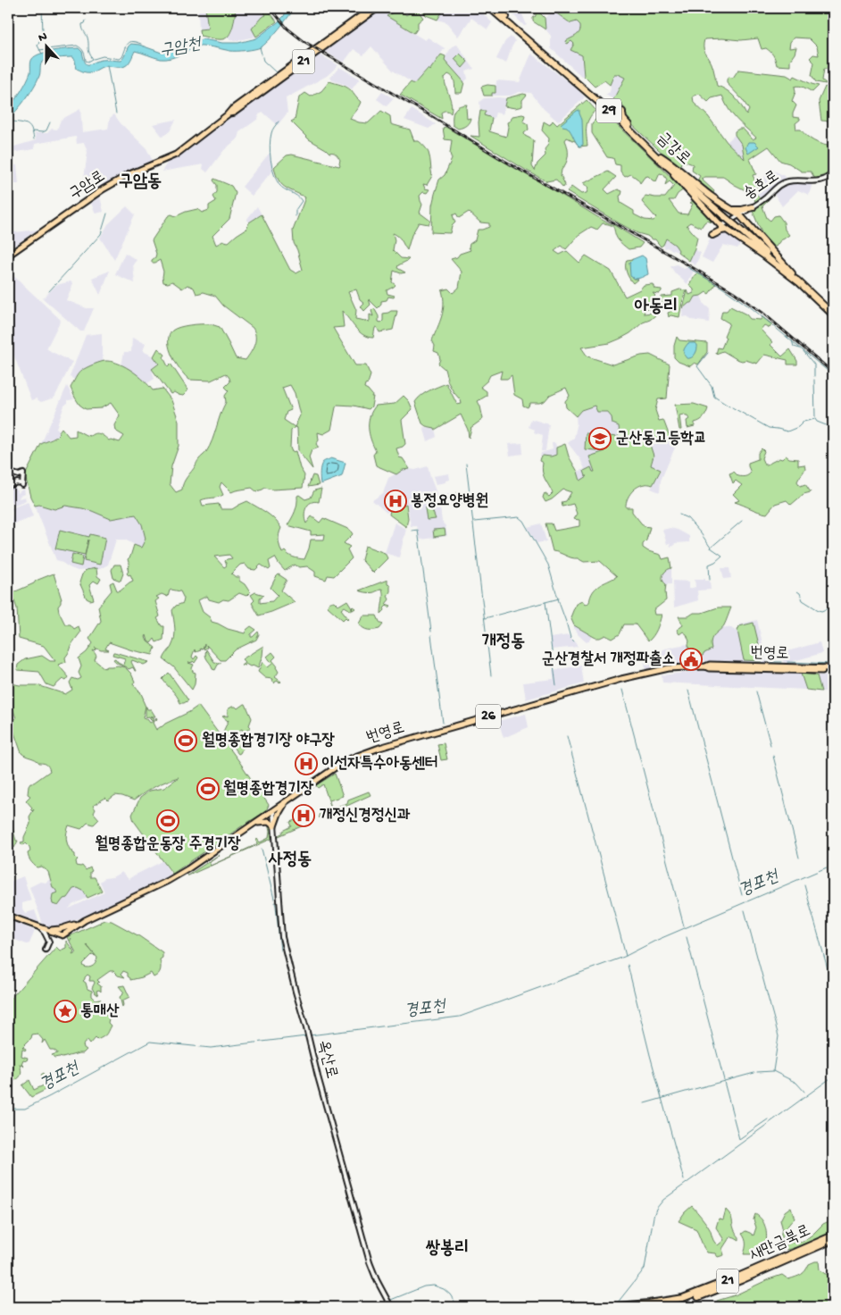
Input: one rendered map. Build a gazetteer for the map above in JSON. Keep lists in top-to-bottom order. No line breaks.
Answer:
{"streets":{"highway":["21","29","금강로","새만금북로"],"main road":["구암로","송호로","번영로","26","옥산로"]},"crossings":[["29","금강로"],["29","송호로"],["번영로","옥산로"]],"districts":["구암동","아동리","개정동","사정동","쌍봉리"],"water":["구암천","경포천"],"places":{"school or university":["군산동고등학교"],"hospital":["봉정요양병원","이선자특수아동센터","개정신경정신과"],"public building":["군산경찰서 개정파출소"],"sports":["월명종합경기장 야구장","월명종합경기장","월명종합운동장 주경기장"],"place":["통매산"]},"north":"top"}
